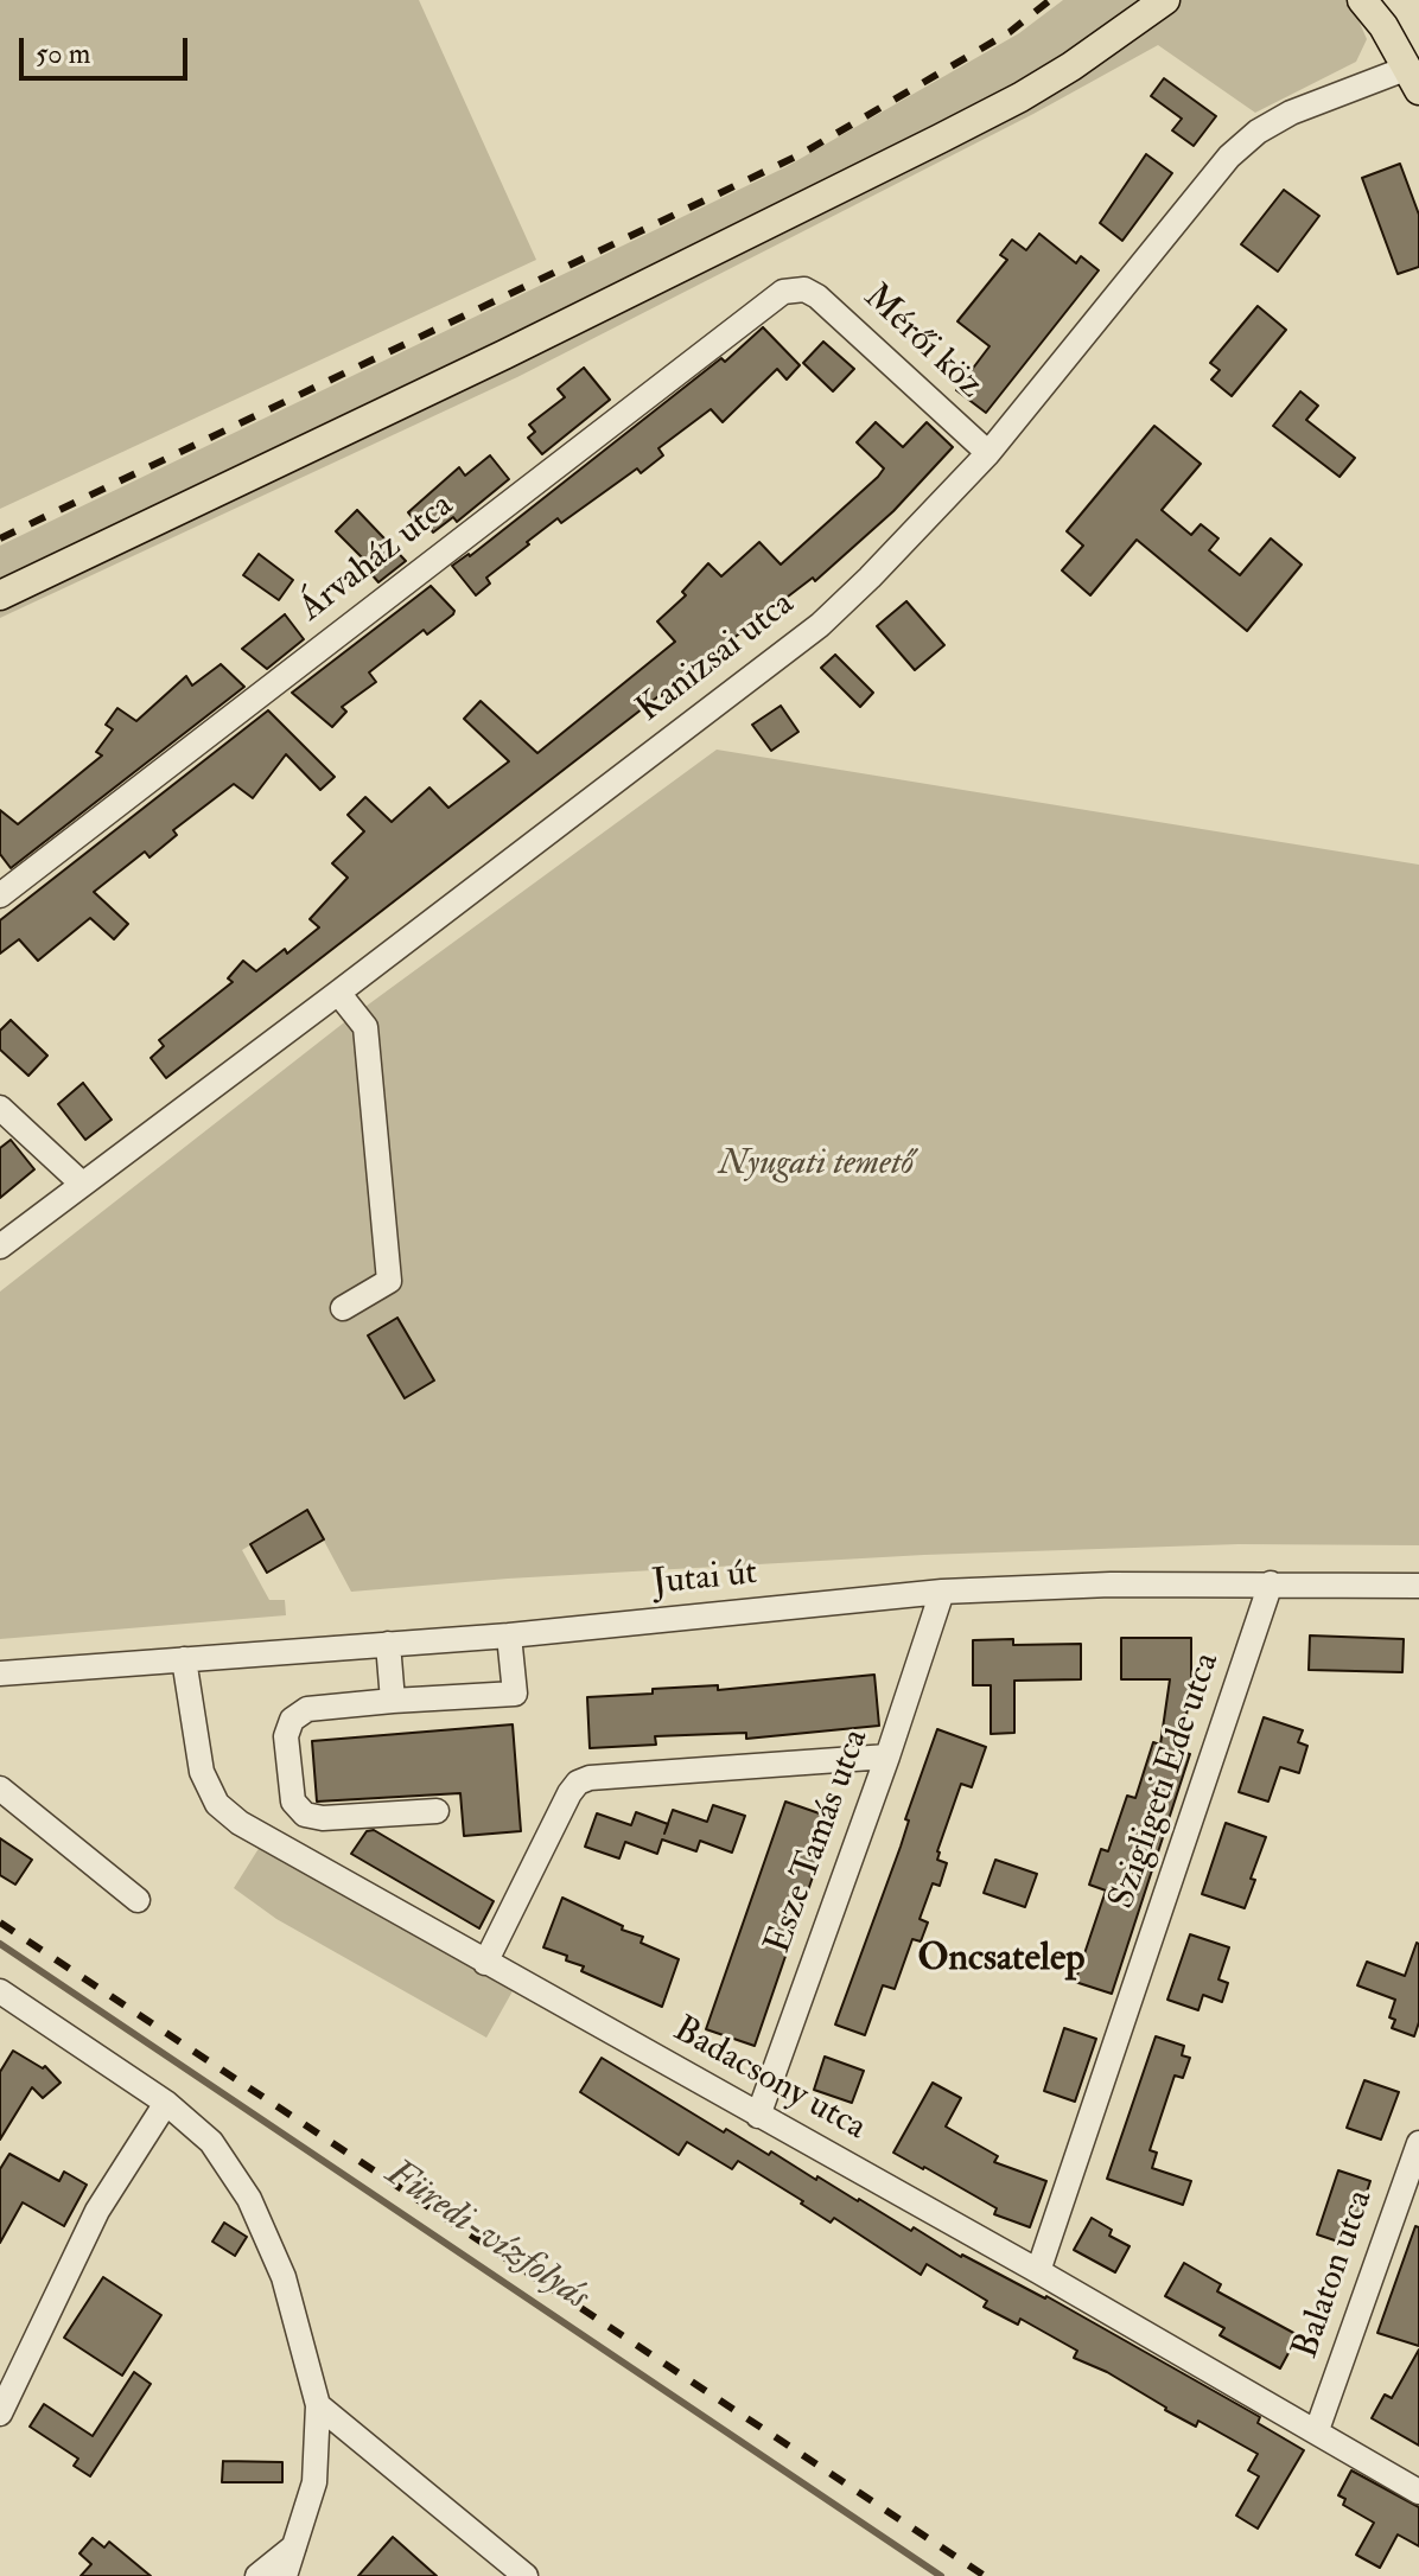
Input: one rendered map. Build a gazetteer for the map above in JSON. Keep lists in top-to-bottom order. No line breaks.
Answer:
{"streets":{"street":["Mérői köz","Árvaház utca","Kanizsai utca","Jutai út","Szigligeti Ede utca","Esze Tamás utca","Badacsony utca","Balaton utca"]},"crossings":[["Mérői köz","Árvaház utca"],["Mérői köz","Kanizsai utca"],["Jutai út","Szigligeti Ede utca"],["Jutai út","Esze Tamás utca"],["Jutai út","Badacsony utca"],["Szigligeti Ede utca","Badacsony utca"],["Esze Tamás utca","Badacsony utca"],["Badacsony utca","Balaton utca"]],"districts":["Oncsatelep"],"water":["Füredi-vízfolyás"],"parks":["Nyugati temető"],"scale_bar":"50 m"}
